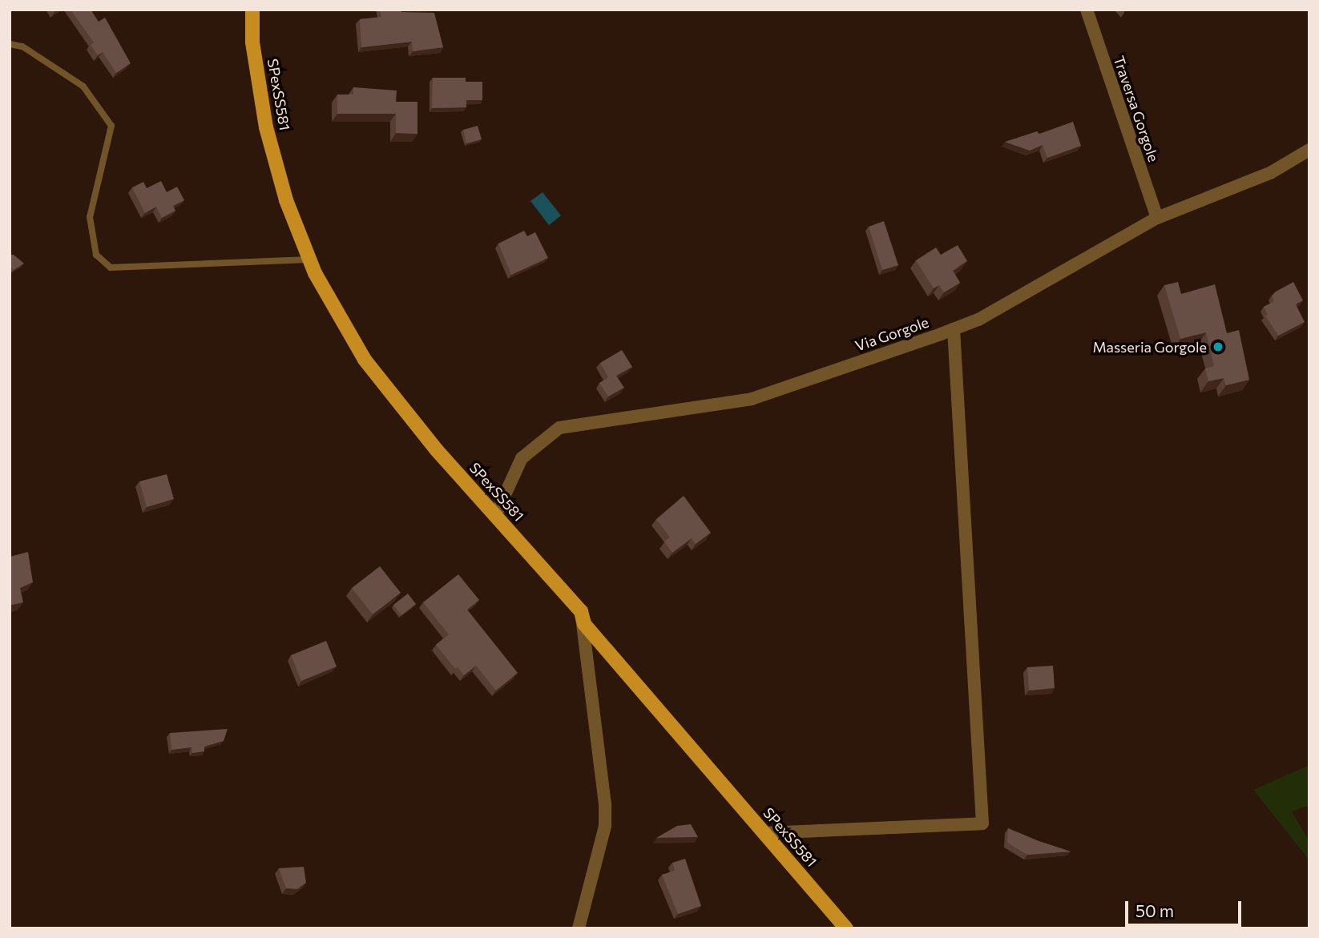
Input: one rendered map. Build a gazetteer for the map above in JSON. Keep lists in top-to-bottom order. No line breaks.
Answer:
{"streets":{"main road":["SPexSS581"],"street":["Traversa Gorgole","Via Gorgole"]},"crossings":[["SPexSS581","Via Gorgole"],["Traversa Gorgole","Via Gorgole"]],"places":["Masseria Gorgole"],"scale_bar":"50 m"}
